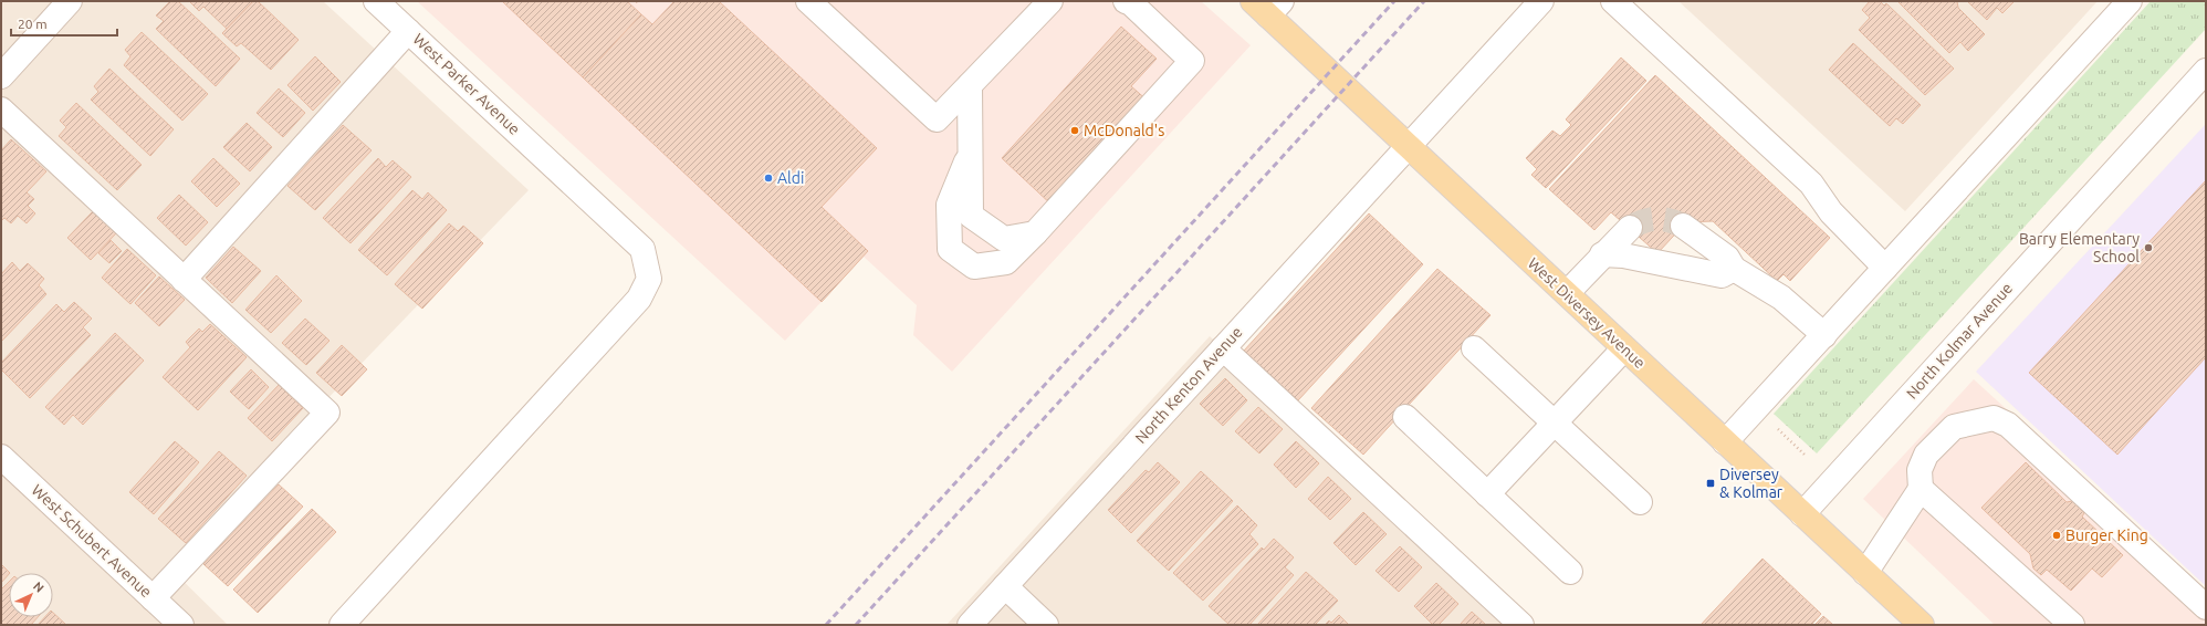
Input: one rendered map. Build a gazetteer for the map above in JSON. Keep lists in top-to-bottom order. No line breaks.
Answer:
{"streets":{"main road":["West Diversey Avenue"],"street":["West Parker Avenue","North Kolmar Avenue","North Kenton Avenue","West Schubert Avenue"]},"crossings":[["West Diversey Avenue","North Kolmar Avenue"],["West Diversey Avenue","North Kenton Avenue"]],"places":{"other":["McDonald's","Aldi","Barry Elementary School","Burger King"],"transit":["Diversey & Kolmar"]},"scale_bar":"20 m","north":"top right"}
